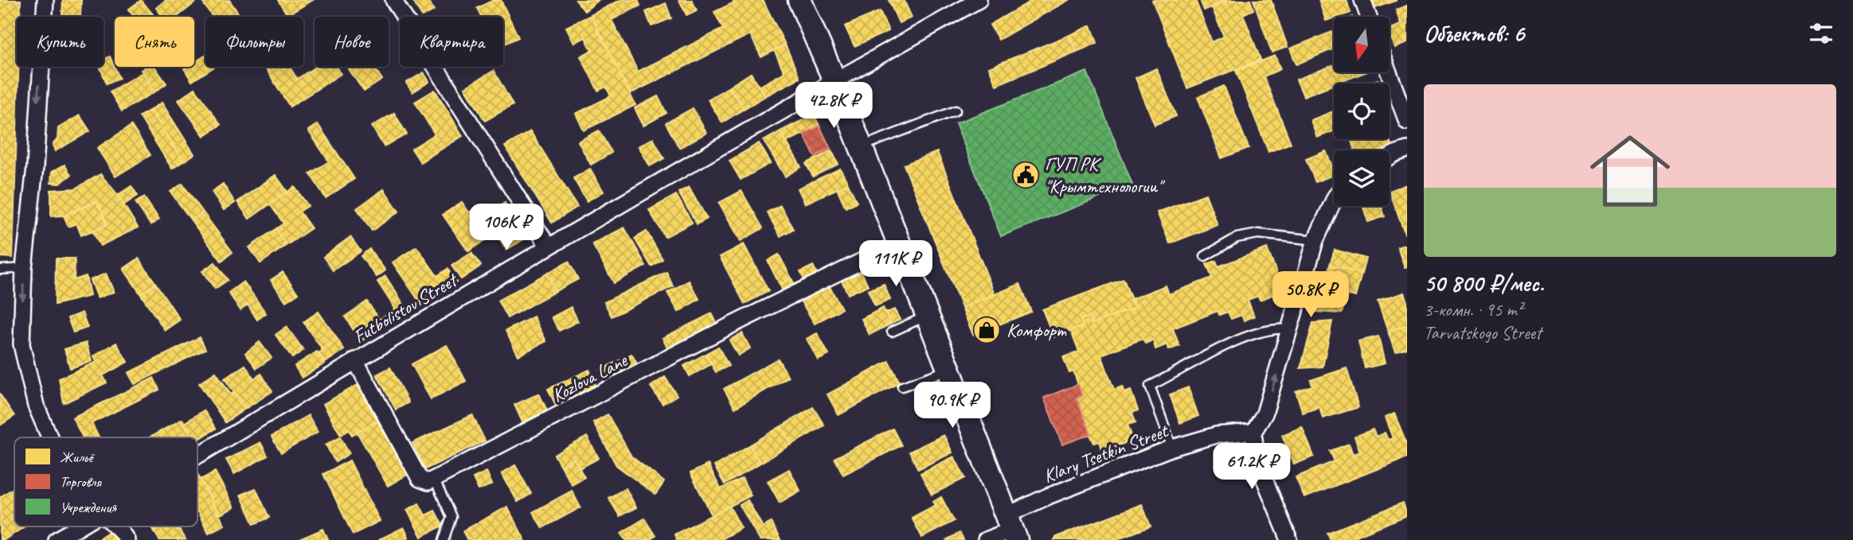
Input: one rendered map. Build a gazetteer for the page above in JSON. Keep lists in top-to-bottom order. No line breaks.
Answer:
{"streets":{"street":["Futbolistov Street","Kozlova Lane","Klary Tsetkin Street"]},"places":{"public building":["ГУП РК \"Крымтехнологии\""],"shop":["Комфорт"]},"legend":["Жильё","Торговля","Учреждения"],"north":"bottom","page":{"heading":"Объектов: 6","chip":["Купить","Снять","Фильтры","Новое","Квартира"],"list":[{"name":"50 800 ₽/мес.","note":"3-комн. · 95 m² · Tarvatskogo Street"}],"price":["42.8K ₽","106K ₽","111K ₽","50.8K ₽","90.9K ₽","61.2K ₽"]}}
